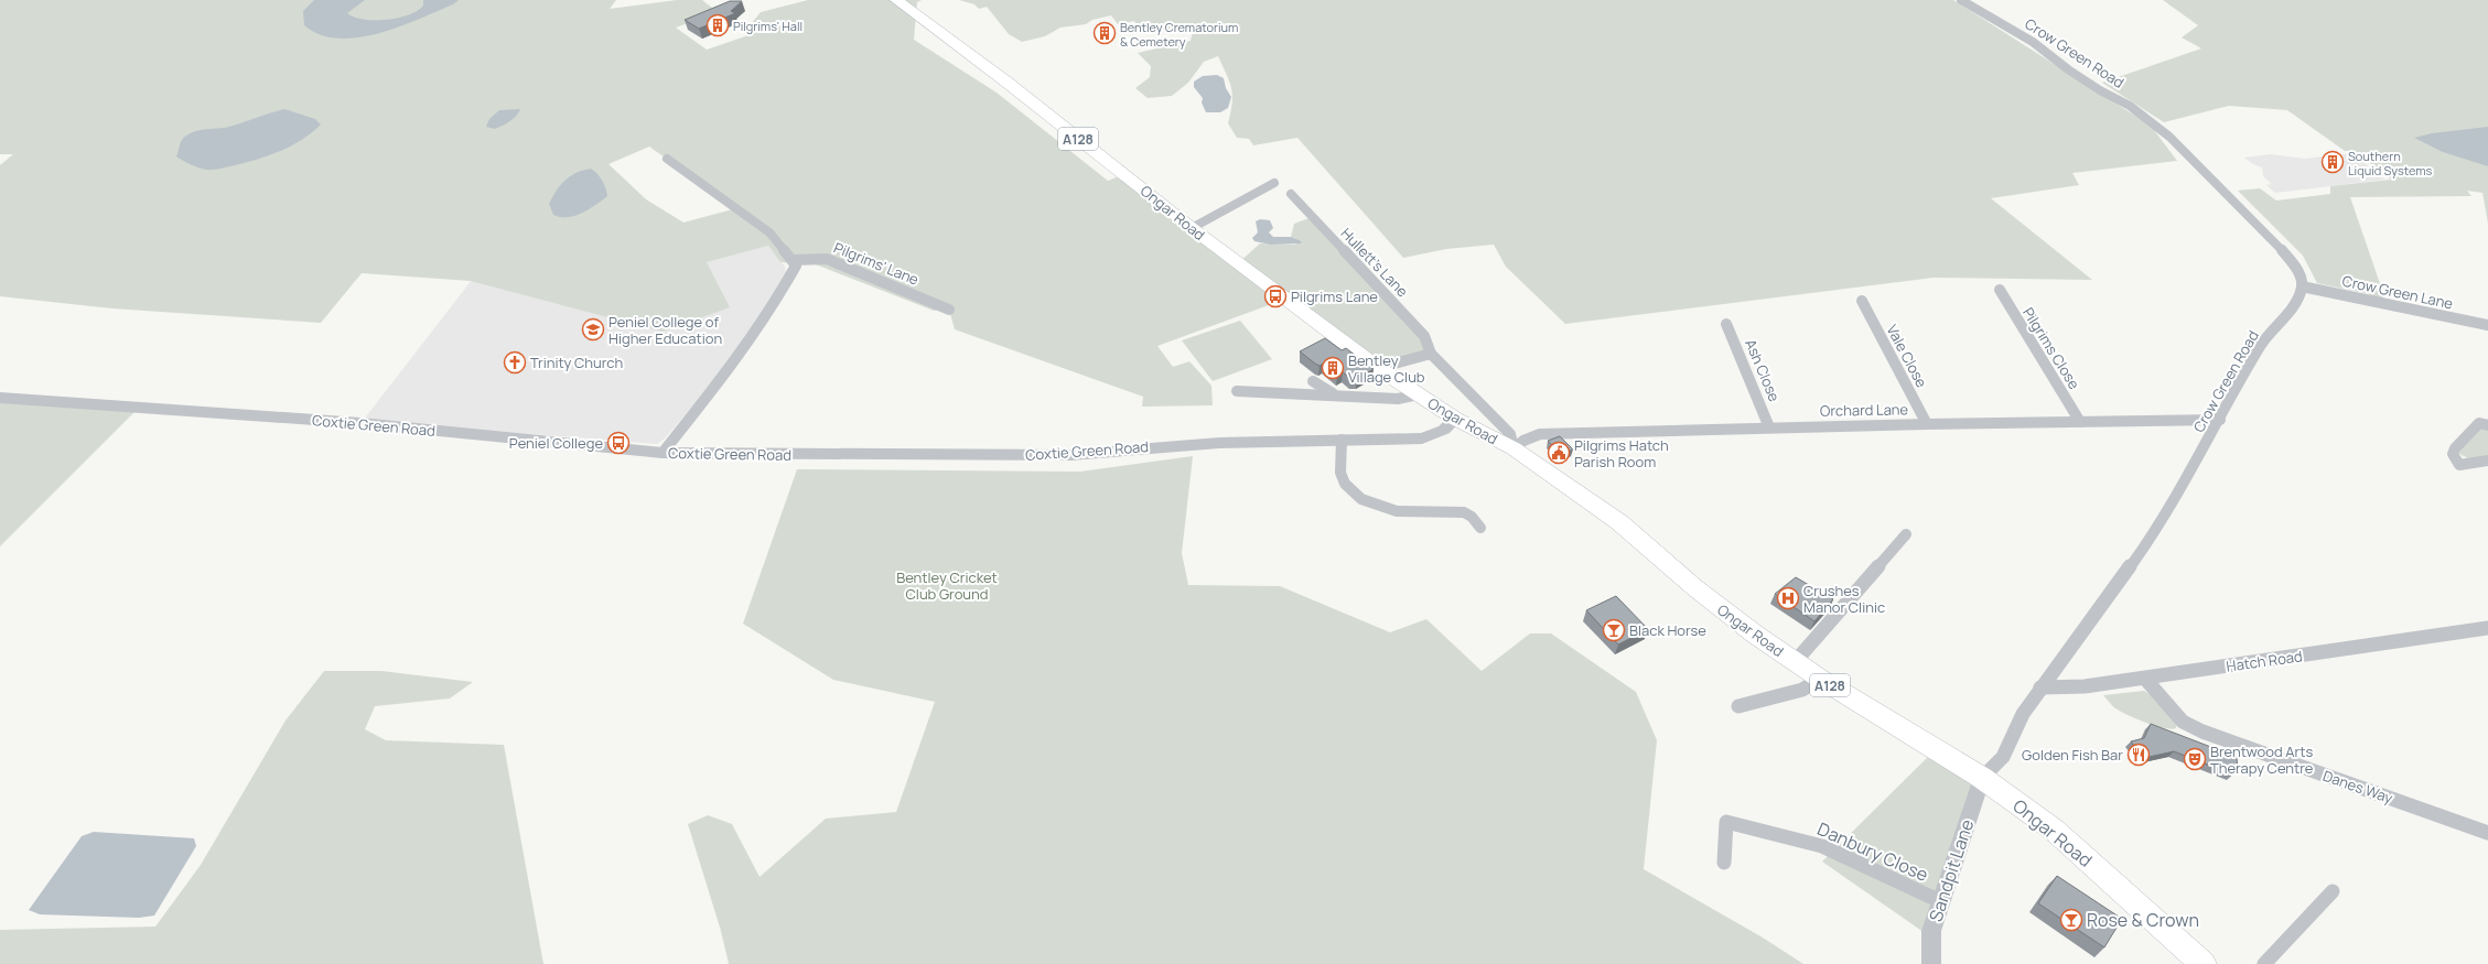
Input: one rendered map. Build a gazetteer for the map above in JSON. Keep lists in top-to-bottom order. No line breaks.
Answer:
{"streets":{"main road":["A128","Ongar Road"],"street":["Crow Green Road","Hullett's Lane","Pilgrims' Lane","Crow Green Lane","Pilgrims Close","Vale Close","Ash Close","Orchard Lane","Coxtie Green Road","Hatch Road","Danes Way","Danbury Close","Sandpit Lane"]},"crossings":[["Crow Green Road","Ongar Road"],["Crow Green Road","Crow Green Lane"],["Crow Green Road","Orchard Lane"],["Crow Green Road","Hatch Road"],["Crow Green Road","Sandpit Lane"],["Ongar Road","Hullett's Lane"],["Ongar Road","Orchard Lane"],["Ongar Road","Coxtie Green Road"],["Ongar Road","Sandpit Lane"],["Hullett's Lane","Orchard Lane"],["Pilgrims Close","Orchard Lane"],["Vale Close","Orchard Lane"],["Ash Close","Orchard Lane"],["Hatch Road","Danes Way"],["Danbury Close","Sandpit Lane"]],"parks":["Bentley Cricket Club Ground"],"places":{"building":["Pilgrims' Hall","Bentley Crematorium & Cemetery","Southern Liquid Systems","Bentley Village Club"],"bus stop":["Pilgrims Lane","Peniel College"],"school or university":["Peniel College of Higher Education"],"church":["Trinity Church"],"public building":["Pilgrims Hatch Parish Room"],"hospital":["Crushes Manor Clinic"],"bar":["Black Horse","Rose & Crown"],"restaurant":["Golden Fish Bar"],"theatre":["Brentwood Arts Therapy Centre"]}}
